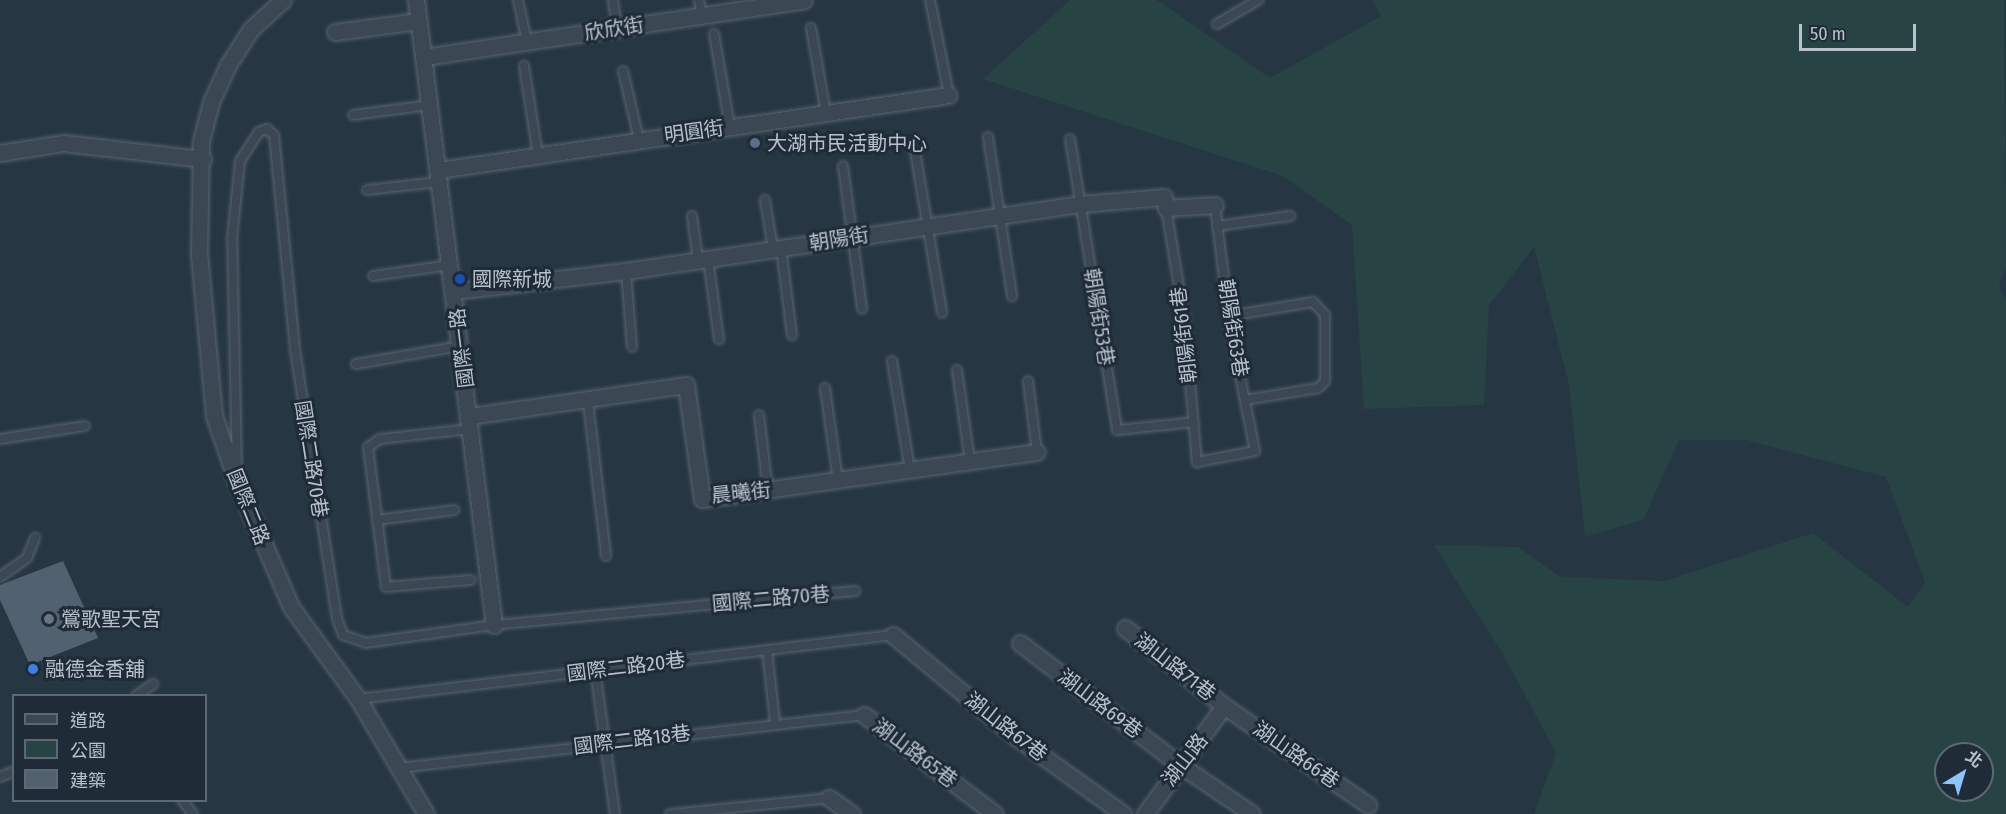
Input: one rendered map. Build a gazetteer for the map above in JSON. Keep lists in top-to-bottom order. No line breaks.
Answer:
{"streets":{"street":["欣欣街","明圓街","朝陽街","國際一路","晨曦街","國際二路","湖山路71巷","湖山路69巷","湖山路67巷","湖山路65巷","湖山路66巷","湖山路"],"lane":["朝陽街53巷","朝陽街63巷","朝陽街61巷","國際二路70巷","國際二路20巷","國際二路18巷"]},"crossings":[["欣欣街","國際一路"],["明圓街","國際一路"],["朝陽街","朝陽街53巷"],["朝陽街","朝陽街63巷"],["朝陽街","朝陽街61巷"],["朝陽街","國際一路"],["朝陽街53巷","朝陽街61巷"],["朝陽街63巷","朝陽街61巷"],["國際一路","國際二路70巷"],["國際一路","晨曦街"],["國際二路70巷","國際二路"],["國際二路","國際二路20巷"],["國際二路","國際二路18巷"],["國際二路20巷","湖山路67巷"],["湖山路71巷","湖山路66巷"],["湖山路71巷","湖山路"],["湖山路69巷","湖山路"],["國際二路18巷","湖山路65巷"],["湖山路66巷","湖山路"]],"places":["大湖市民活動中心","國際新城","鶯歌聖天宮","融德金香舖"],"legend":["道路","公園","建築"],"scale_bar":"50 m","north":"top right"}
